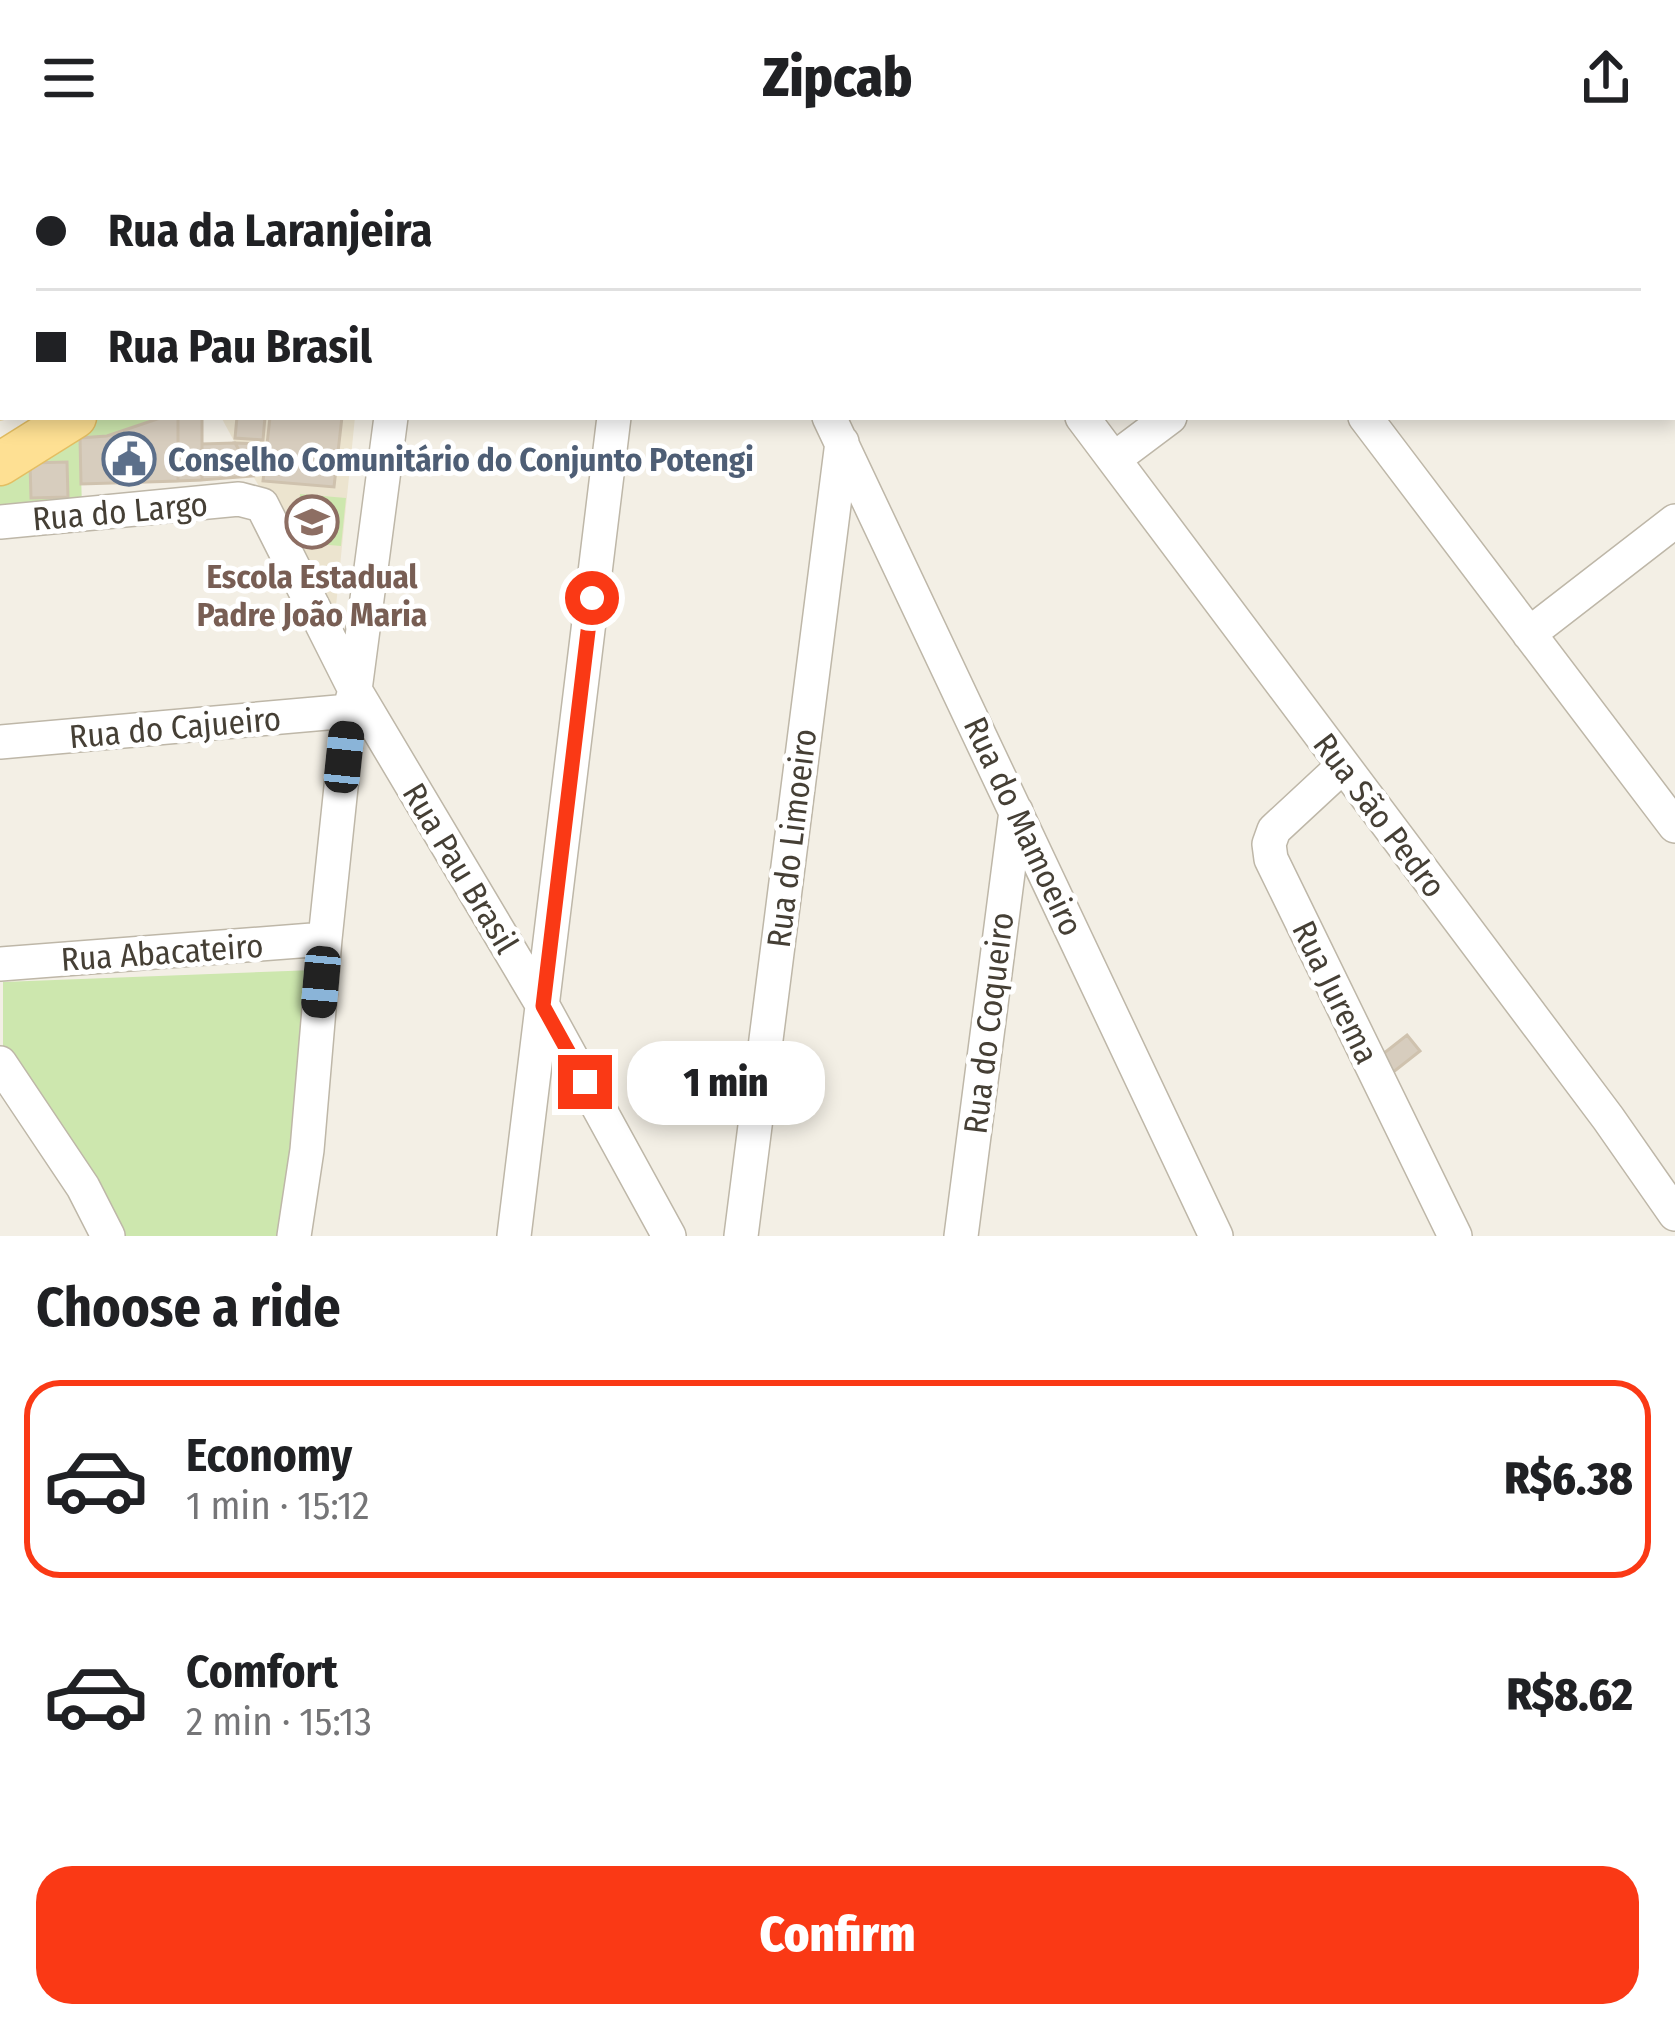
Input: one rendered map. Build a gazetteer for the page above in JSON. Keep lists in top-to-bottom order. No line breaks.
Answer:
{"streets":{"street":["Rua do Largo","Rua do Cajueiro","Rua São Pedro","Rua do Mamoeiro","Rua do Limoeiro","Rua Pau Brasil","Rua Abacateiro","Rua Jurema","Rua do Coqueiro"]},"crossings":[["Rua do Largo","Rua Pau Brasil"],["Rua do Cajueiro","Rua Pau Brasil"],["Rua São Pedro","Rua Jurema"],["Rua do Mamoeiro","Rua do Limoeiro"],["Rua do Mamoeiro","Rua do Coqueiro"]],"places":{"public building":["Conselho Comunitário do Conjunto Potengi"],"school or university":["Escola Estadual Padre João Maria"]},"page":{"header":"Zipcab","banner":["Rua da Laranjeira","Rua Pau Brasil"],"bubble":"1 min","heading":"Choose a ride","list":[{"name":"Economy","note":"1 min · 15:12","value":"R$6.38"},{"name":"Comfort","note":"2 min · 15:13","value":"R$8.62"}],"buttons":"Confirm"}}
